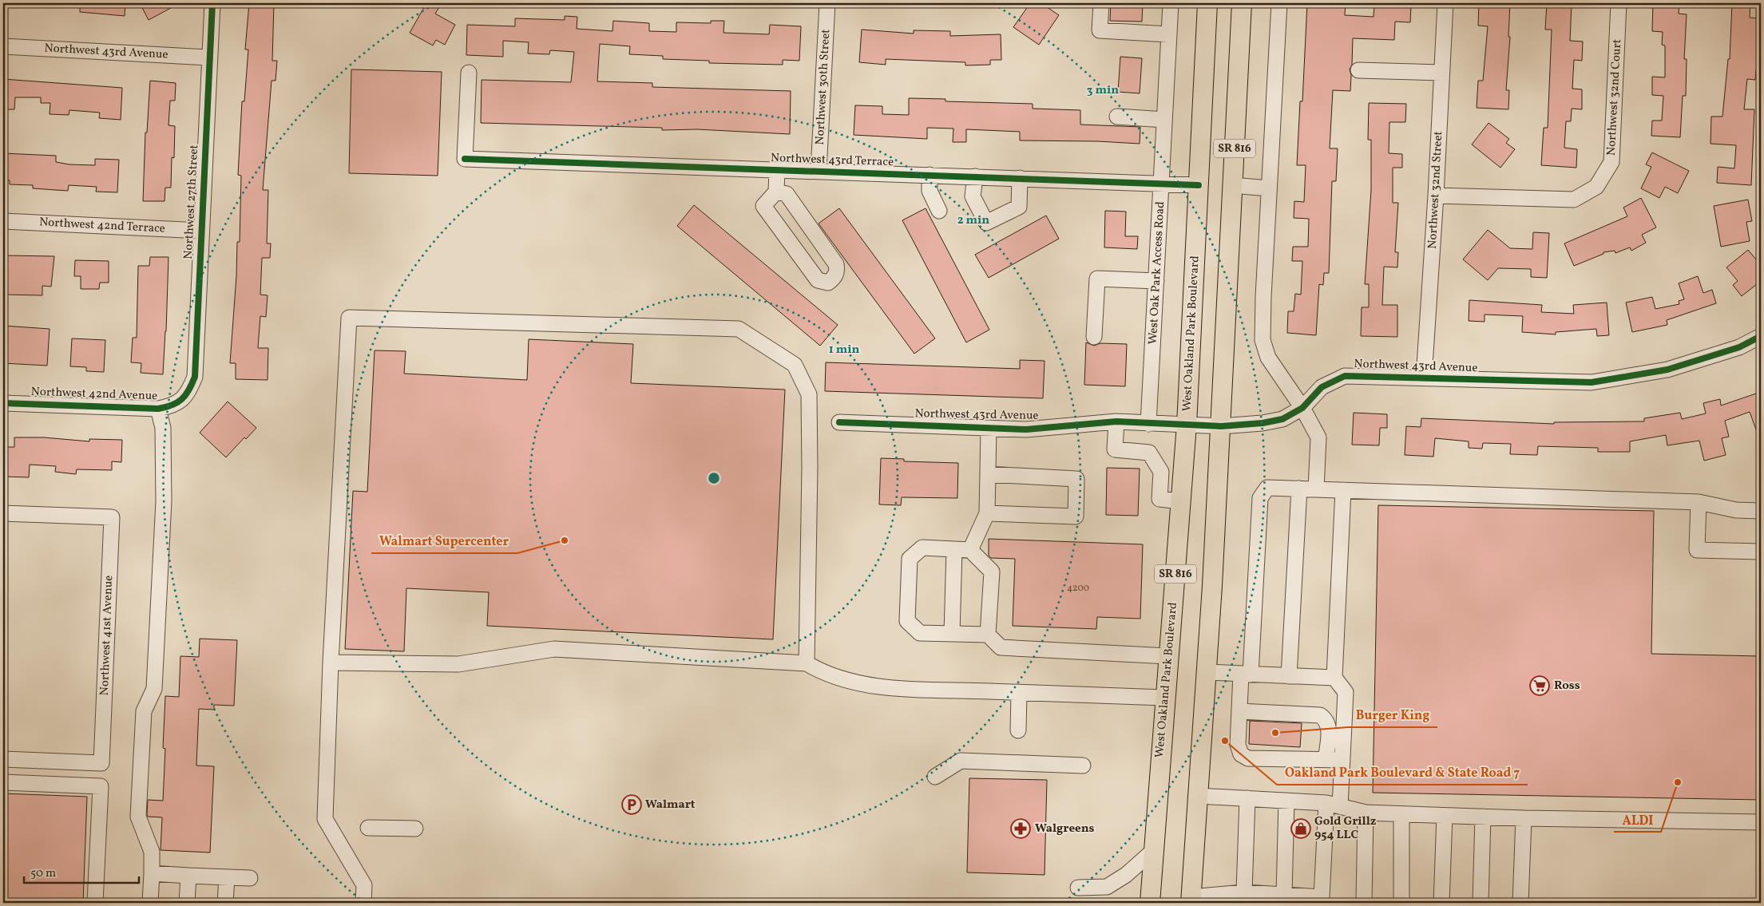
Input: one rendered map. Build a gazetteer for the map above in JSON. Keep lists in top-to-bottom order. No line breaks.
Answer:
{"streets":{"main road":["SR 816","West Oakland Park Boulevard"],"street":["Northwest 43rd Avenue","Northwest 30th Street","Northwest 32nd Court","Northwest 43rd Terrace","Northwest 32nd Street","Northwest 27th Street","Northwest 42nd Terrace","West Oak Park Access Road","Northwest 42nd Avenue","Northwest 41st Avenue"]},"crossings":[["Northwest 43rd Avenue","SR 816"],["Northwest 43rd Avenue","Northwest 32nd Street"],["Northwest 43rd Avenue","Northwest 27th Street"],["Northwest 43rd Avenue","West Oak Park Access Road"],["Northwest 43rd Avenue","West Oakland Park Boulevard"],["Northwest 30th Street","Northwest 43rd Terrace"],["Northwest 32nd Court","Northwest 32nd Street"],["Northwest 43rd Terrace","West Oak Park Access Road"],["Northwest 43rd Terrace","West Oakland Park Boulevard"],["Northwest 27th Street","Northwest 42nd Terrace"],["Northwest 27th Street","Northwest 42nd Avenue"]],"places":{"other":["Walmart Supercenter","Burger King","Oakland Park Boulevard & State Road 7","ALDI"],"supermarket":["Ross"],"parking":["Walmart"],"pharmacy":["Walgreens"],"shop":["Gold Grillz 954 LLC"]},"house_numbers":["4200"],"scale_bar":"50 m","rings":["3 min","2 min","1 min"]}
